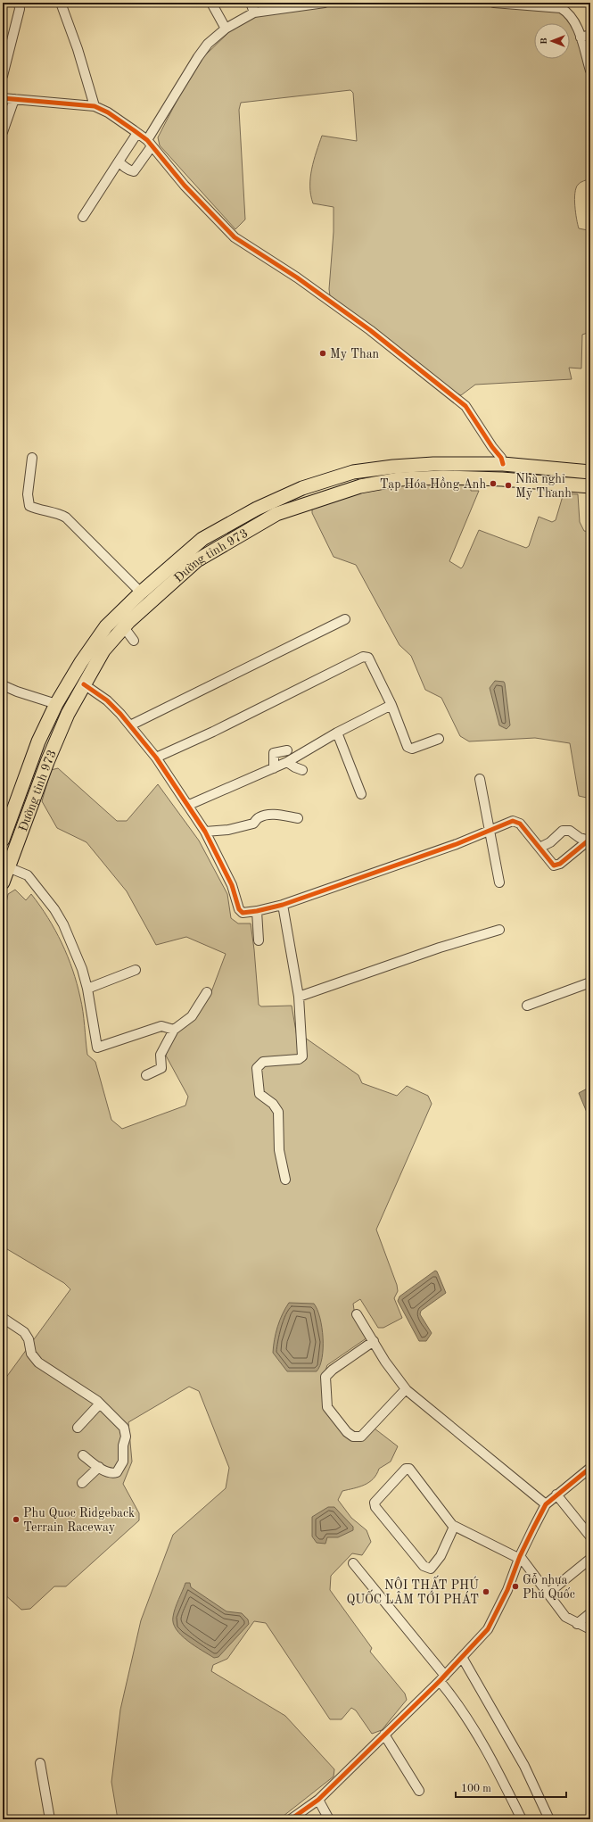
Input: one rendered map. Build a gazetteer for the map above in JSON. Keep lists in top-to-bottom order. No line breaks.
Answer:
{"streets":{"main road":["Đường tỉnh 973"]},"places":["My Than","Tạp Hóa Hồng Anh","Nhà nghỉ Mỹ Thanh","Phu Quoc Ridgeback Terrain Raceway","Gỗ nhựa Phú Quốc","NỘI THẤT PHÚ QUỐC LÂM TỚI PHÁT"],"scale_bar":"100 m","north":"left"}
